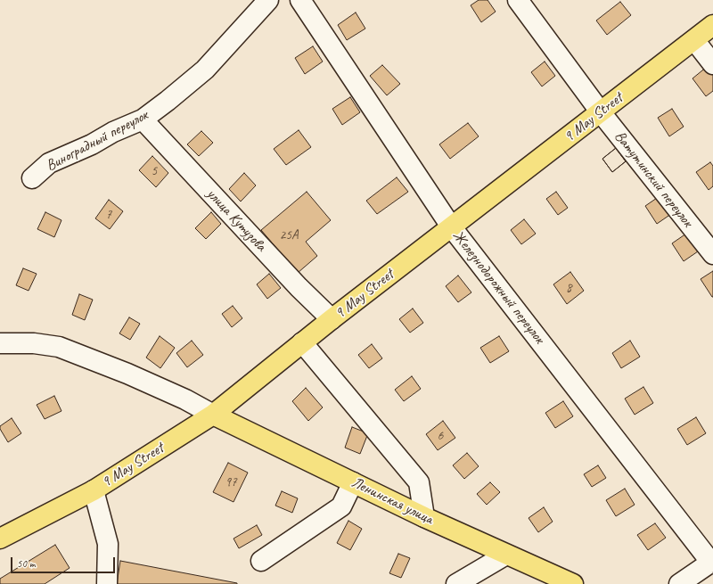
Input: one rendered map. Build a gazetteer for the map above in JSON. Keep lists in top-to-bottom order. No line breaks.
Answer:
{"streets":{"main road":["9 May Street","Ленинская улица"],"street":["Виноградный переулок","Ватутинский переулок","улица Кутузова","Железнодорожный переулок"]},"crossings":[["9 May Street","Ватутинский переулок"],["9 May Street","улица Кутузова"],["9 May Street","Железнодорожный переулок"],["9 May Street","Ленинская улица"],["Виноградный переулок","улица Кутузова"]],"house_numbers":["5","7","25А","8","6","97"],"scale_bar":"50 m"}
